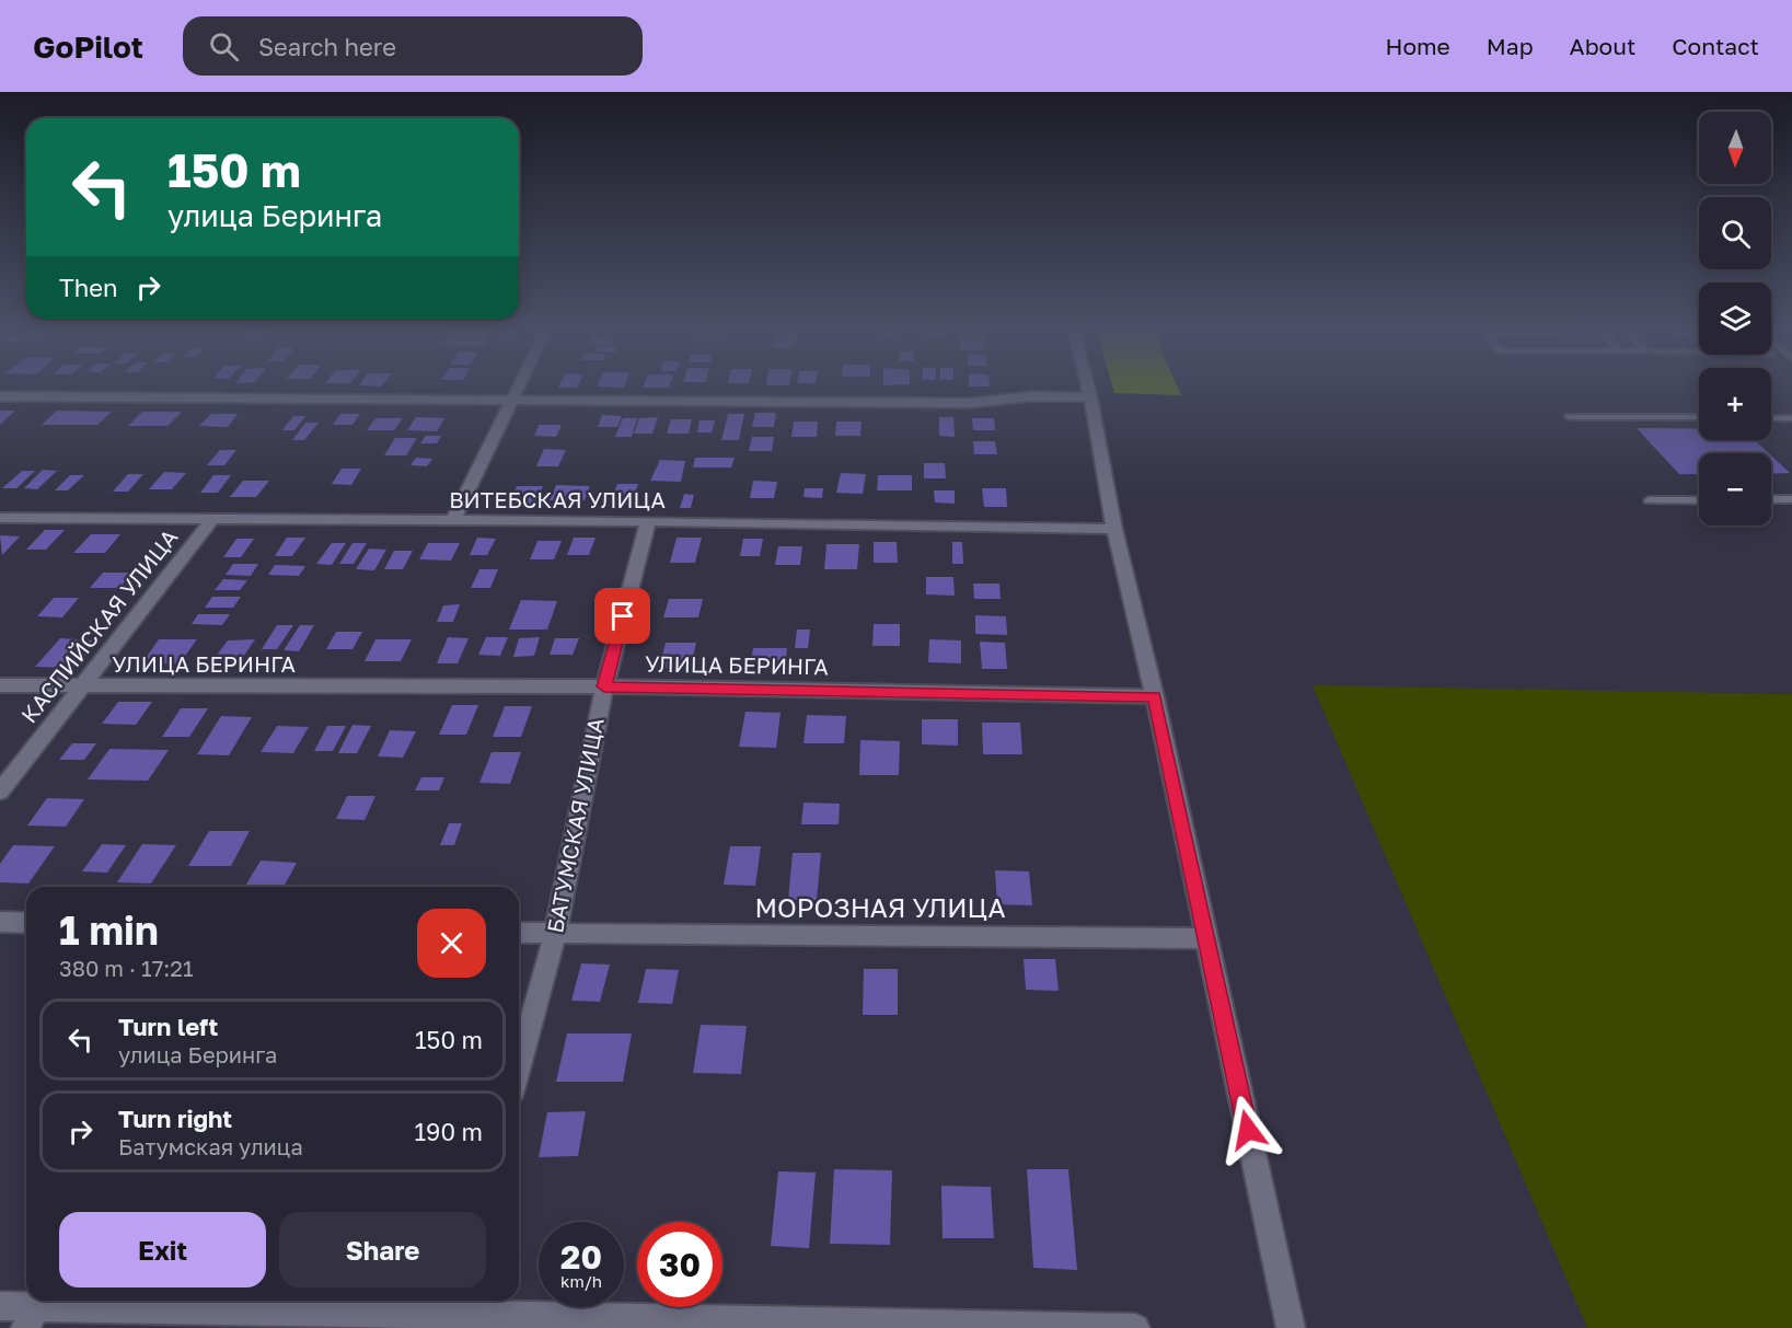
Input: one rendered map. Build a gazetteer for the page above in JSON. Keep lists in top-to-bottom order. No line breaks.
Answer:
{"streets":{"street":["ВИТЕБСКАЯ УЛИЦА","КАСПИЙСКАЯ УЛИЦА","УЛИЦА БЕРИНГА","БАТУМСКАЯ УЛИЦА","МОРОЗНАЯ УЛИЦА"]},"crossings":[["ВИТЕБСКАЯ УЛИЦА","КАСПИЙСКАЯ УЛИЦА"],["ВИТЕБСКАЯ УЛИЦА","БАТУМСКАЯ УЛИЦА"],["КАСПИЙСКАЯ УЛИЦА","УЛИЦА БЕРИНГА"],["УЛИЦА БЕРИНГА","БАТУМСКАЯ УЛИЦА"],["БАТУМСКАЯ УЛИЦА","МОРОЗНАЯ УЛИЦА"]],"north":"bottom","page":{"header":"GoPilot","search":"Search here","nav":["Home","Map","About","Contact"],"map_buttons":["+","−"],"turn":["150 m","улица Беринга"],"then":"Then","heading":["1 min","380 m · 17:21"],"list":[{"name":"Turn left","note":"улица Беринга","value":"150 m"},{"name":"Turn right","note":"Батумская улица","value":"190 m"}],"buttons":["Exit","Share"],"speed":"20 km/h","limit":"30"}}
